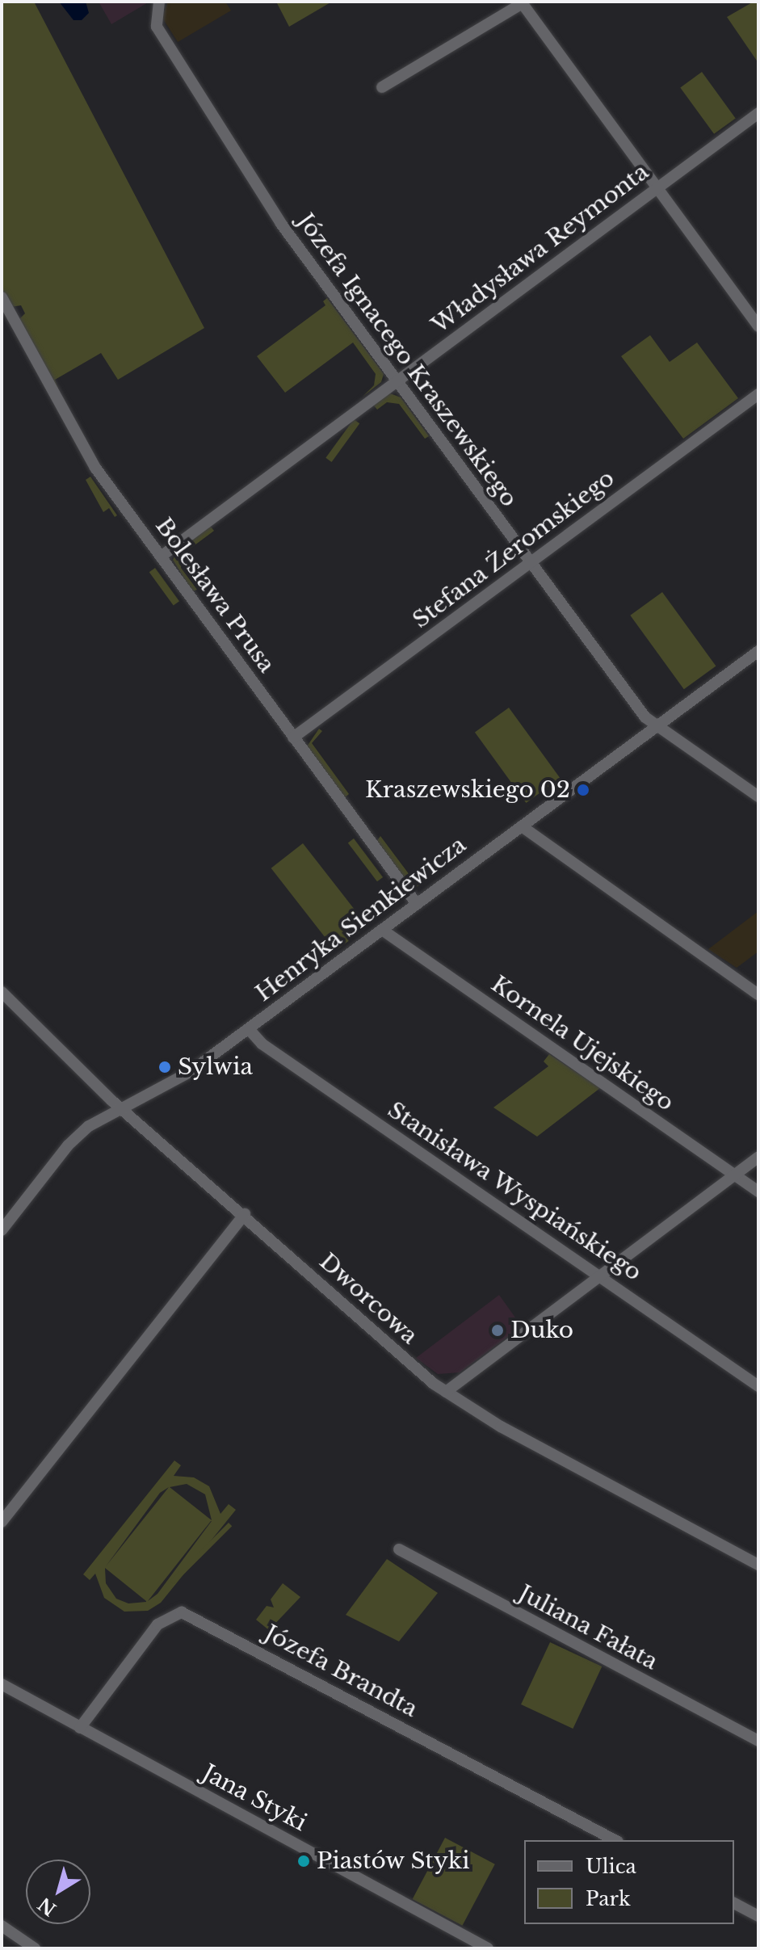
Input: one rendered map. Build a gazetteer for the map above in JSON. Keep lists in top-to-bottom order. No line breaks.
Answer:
{"streets":{"street":["Władysława Reymonta","Józefa Ignacego Kraszewskiego","Stefana Żeromskiego","Bolesława Prusa","Henryka Sienkiewicza","Kornela Ujejskiego","Stanisława Wyspiańskiego","Dworcowa","Juliana Fałata","Józefa Brandta","Jana Styki"]},"crossings":[["Władysława Reymonta","Józefa Ignacego Kraszewskiego"],["Władysława Reymonta","Bolesława Prusa"],["Józefa Ignacego Kraszewskiego","Stefana Żeromskiego"],["Józefa Ignacego Kraszewskiego","Henryka Sienkiewicza"],["Stefana Żeromskiego","Bolesława Prusa"],["Bolesława Prusa","Henryka Sienkiewicza"],["Henryka Sienkiewicza","Kornela Ujejskiego"],["Henryka Sienkiewicza","Stanisława Wyspiańskiego"],["Henryka Sienkiewicza","Dworcowa"],["Józefa Brandta","Jana Styki"]],"places":["Kraszewskiego 02","Sylwia","Duko","Piastów Styki"],"legend":["Ulica","Park"],"north":"bottom left"}
